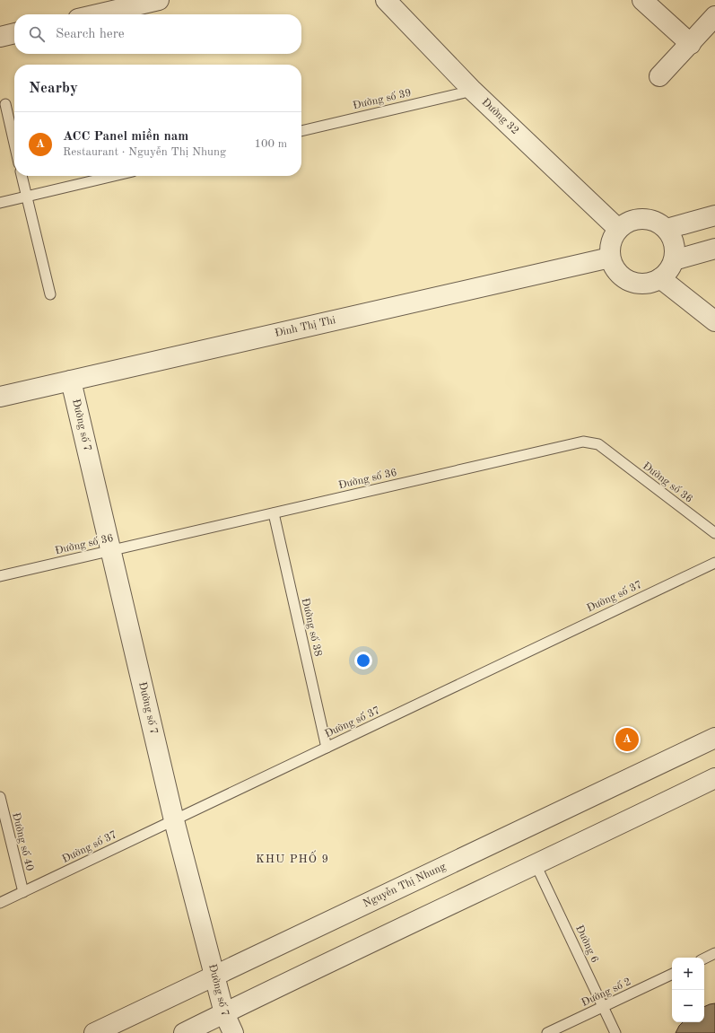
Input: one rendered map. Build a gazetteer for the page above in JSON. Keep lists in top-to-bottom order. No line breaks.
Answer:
{"streets":{"street":["Đường 32","Đinh Thị Thi","Đường số 7","Nguyễn Thị Nhung"],"lane":["Đường số 39","Đường số 36","Đường số 37","Đường số 38","Đường số 40","Đường 6","Đường số 2"]},"crossings":[["Đường số 39","Đường 32"],["Đường 32","Đinh Thị Thi"],["Đinh Thị Thi","Đường số 7"],["Đường số 7","Đường số 36"],["Đường số 7","Đường số 37"],["Đường số 7","Nguyễn Thị Nhung"],["Đường số 36","Đường số 38"],["Đường số 37","Đường số 38"],["Đường số 37","Đường số 40"],["Đường 6","Đường số 2"]],"districts":["KHU PHỐ 9"],"page":{"search":"Search here","heading":"Nearby","list":[{"mark":"A","name":"ACC Panel miền nam","note":"Restaurant · Nguyễn Thị Nhung","value":"100 m"}],"pins":"A","map_buttons":["+","−"]}}
